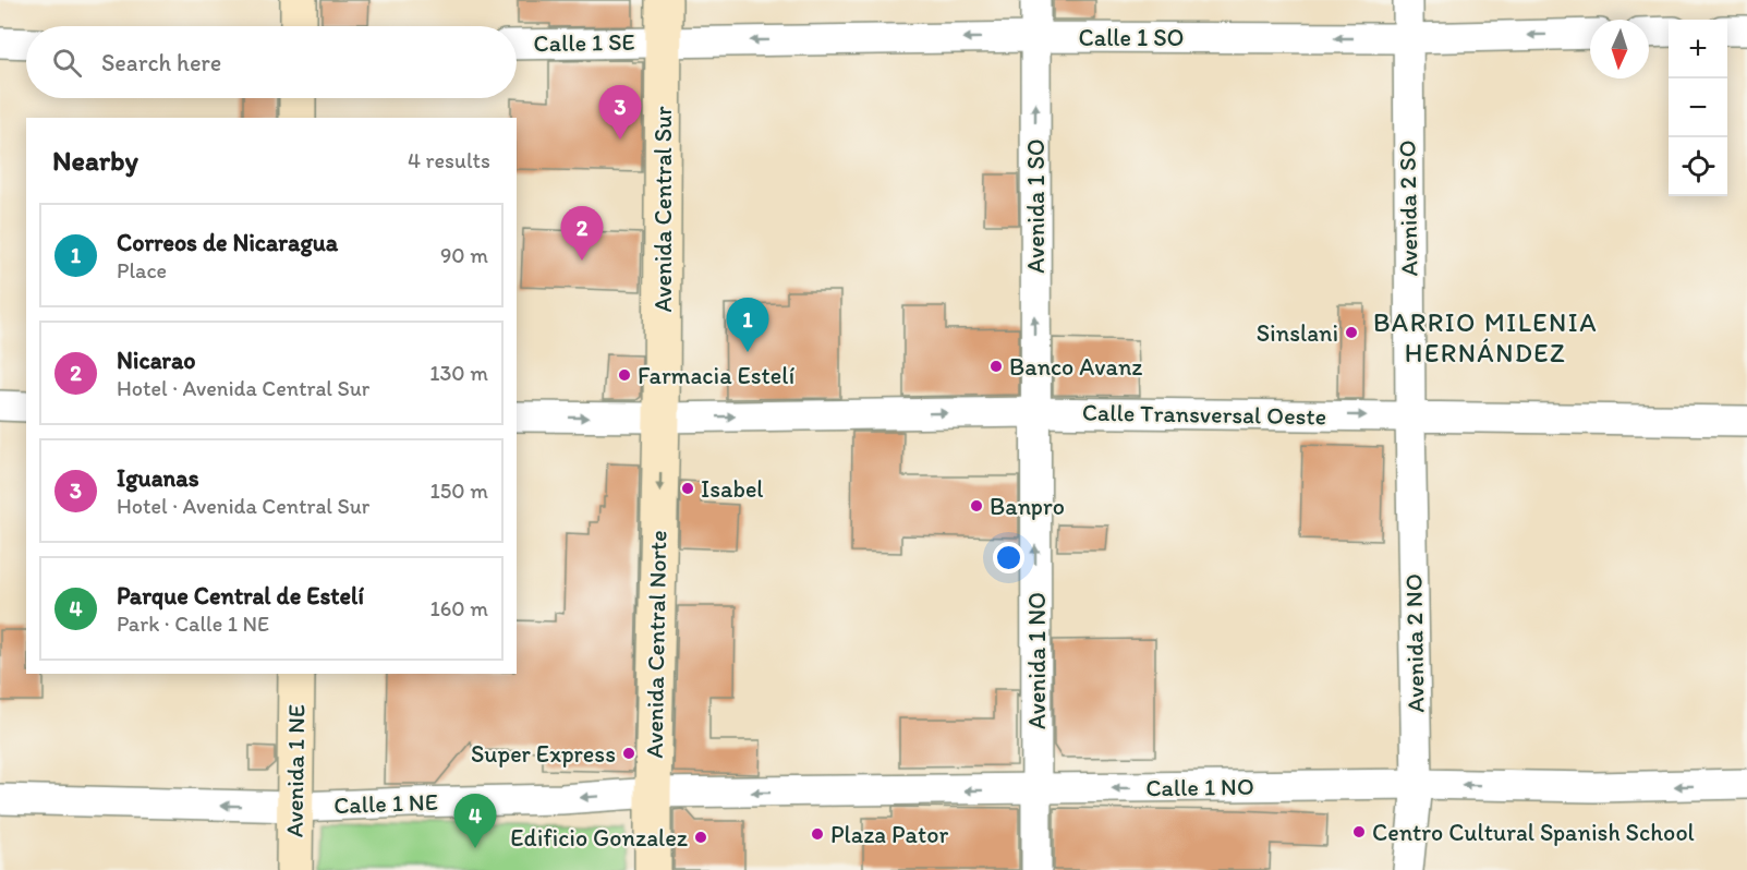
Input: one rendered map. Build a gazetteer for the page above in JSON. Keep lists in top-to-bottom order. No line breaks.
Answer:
{"streets":{"street":["Calle 1 SO","Calle 1 SE","Avenida 1 SO","Avenida 2 SO","Avenida Central Sur","Calle Transversal Oeste","Avenida 2 NO","Avenida Central Norte","Avenida 1 NO","Avenida 1 NE","Calle 1 NO","Calle 1 NE"]},"crossings":[["Calle 1 SO","Calle 1 SE"],["Calle 1 SO","Avenida 1 SO"],["Calle 1 SO","Avenida 2 SO"],["Calle 1 SO","Avenida Central Sur"],["Calle 1 SE","Avenida Central Sur"],["Avenida 1 SO","Calle Transversal Oeste"],["Avenida 1 SO","Avenida 1 NO"],["Avenida 2 SO","Calle Transversal Oeste"],["Avenida 2 SO","Avenida 2 NO"],["Avenida Central Sur","Calle Transversal Oeste"],["Avenida Central Sur","Avenida Central Norte"],["Calle Transversal Oeste","Avenida 2 NO"],["Calle Transversal Oeste","Avenida Central Norte"],["Calle Transversal Oeste","Avenida 1 NO"],["Avenida 2 NO","Calle 1 NO"],["Avenida Central Norte","Calle 1 NO"],["Avenida Central Norte","Calle 1 NE"],["Avenida 1 NO","Calle 1 NO"],["Avenida 1 NE","Calle 1 NE"],["Calle 1 NO","Calle 1 NE"]],"one_way":["Calle 1 SO","Avenida 1 SO","Calle Transversal Oeste","Avenida Central Norte","Avenida 1 NO","Calle 1 NO","Calle 1 NE"],"districts":["BARRIO MILENIA HERNÁNDEZ"],"places":["Sinslani","Banco Avanz","Farmacia Estelí","Isabel","Banpro","Super Express","Centro Cultural Spanish School","Plaza Pator","Edificio Gonzalez"],"north":"bottom","page":{"map_buttons":["+","−"],"search":"Search here","pins":["3","2","1","4"],"heading":["Nearby","4 results"],"list":[{"mark":"1","name":"Correos de Nicaragua","note":"Place","value":"90 m"},{"mark":"2","name":"Nicarao","note":"Hotel · Avenida Central Sur","value":"130 m"},{"mark":"3","name":"Iguanas","note":"Hotel · Avenida Central Sur","value":"150 m"},{"mark":"4","name":"Parque Central de Estelí","note":"Park · Calle 1 NE","value":"160 m"}]}}
